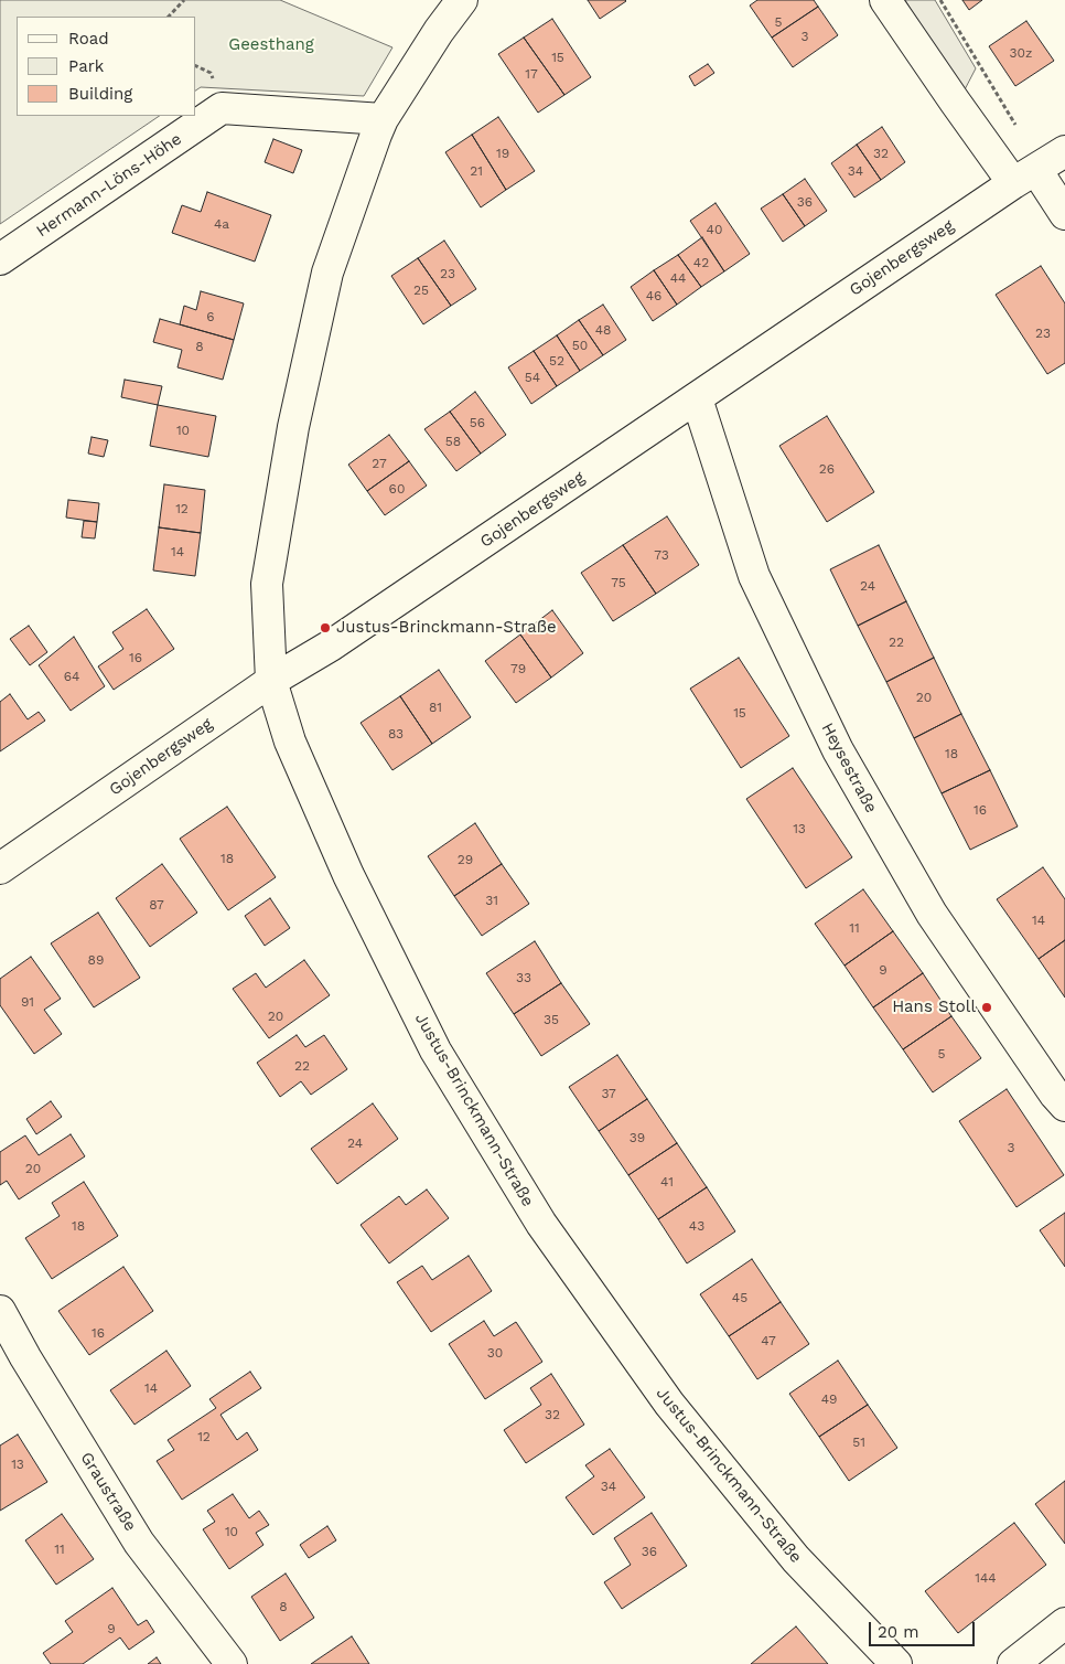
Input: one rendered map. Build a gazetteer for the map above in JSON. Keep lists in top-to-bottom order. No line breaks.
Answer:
{"streets":{"street":["Hermann-Löns-Höhe","Gojenbergsweg","Heysestraße","Justus-Brinckmann-Straße","Graustraße"]},"crossings":[["Hermann-Löns-Höhe","Justus-Brinckmann-Straße"],["Gojenbergsweg","Heysestraße"],["Gojenbergsweg","Justus-Brinckmann-Straße"]],"parks":["Geesthang"],"places":["Justus-Brinckmann-Straße","Hans Stoll"],"house_numbers":["5","3","30z","15","17","19","32","21","34","36","4a","40","42","23","44","25","46","6","48","23","50","8","52","54","56","10","58","27","26","60","12","14","73","75","24","22","16","79","64","20","81","15","83","18","16","13","18","29","31","87","14","11","89","9","33","91","20","35","5","22","37","39","24","3","20","41","18","43","45","16","47","30","14","49","32","12","51","13","34","10","11","36","144","8","9"],"legend":["Road","Park","Building"],"scale_bar":"20 m"}
